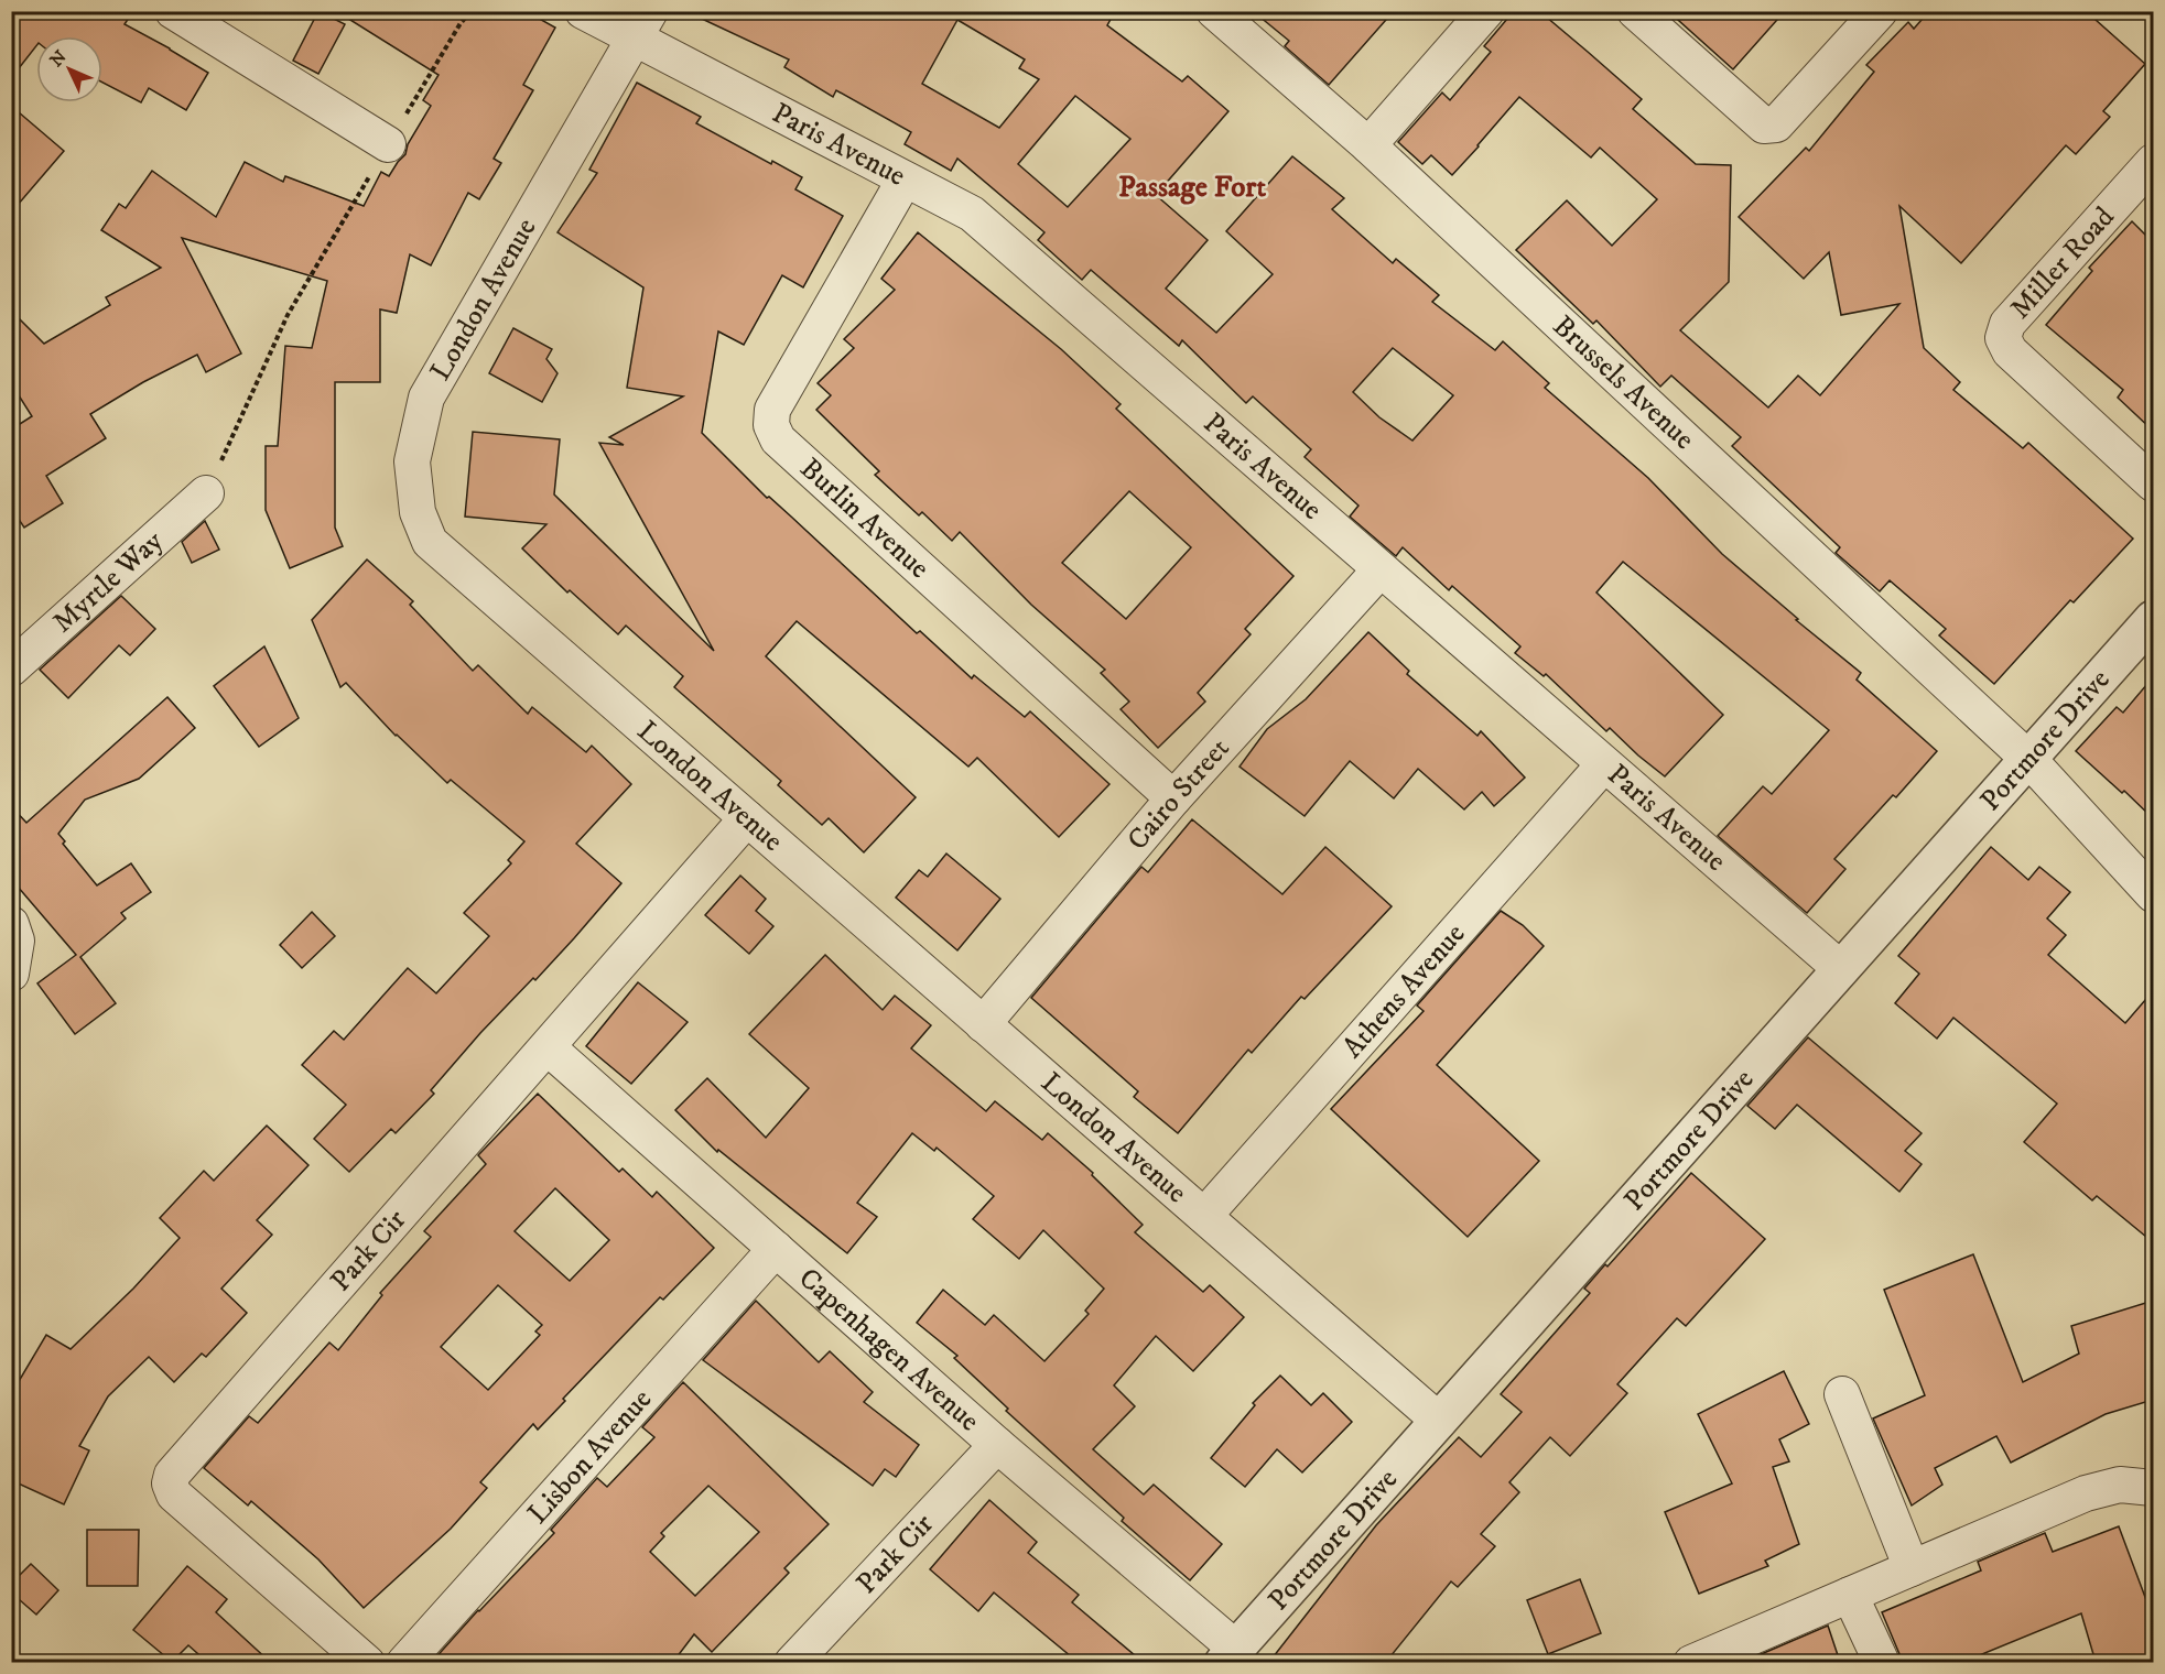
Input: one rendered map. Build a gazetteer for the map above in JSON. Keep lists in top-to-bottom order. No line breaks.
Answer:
{"streets":{"street":["Paris Avenue","Miller Road","London Avenue","Brussels Avenue","Burlin Avenue","Myrtle Way","Portmore Drive","Cairo Street","Athens Avenue","Park Cir","Capenhagen Avenue","Lisbon Avenue"]},"crossings":[["Paris Avenue","London Avenue"],["Paris Avenue","Burlin Avenue"],["Paris Avenue","Portmore Drive"],["Paris Avenue","Cairo Street"],["Paris Avenue","Athens Avenue"],["London Avenue","Portmore Drive"],["London Avenue","Cairo Street"],["London Avenue","Athens Avenue"],["London Avenue","Park Cir"],["Brussels Avenue","Portmore Drive"],["Burlin Avenue","Cairo Street"],["Portmore Drive","Capenhagen Avenue"],["Park Cir","Capenhagen Avenue"],["Capenhagen Avenue","Lisbon Avenue"]],"districts":["Passage Fort"],"north":"top left"}
